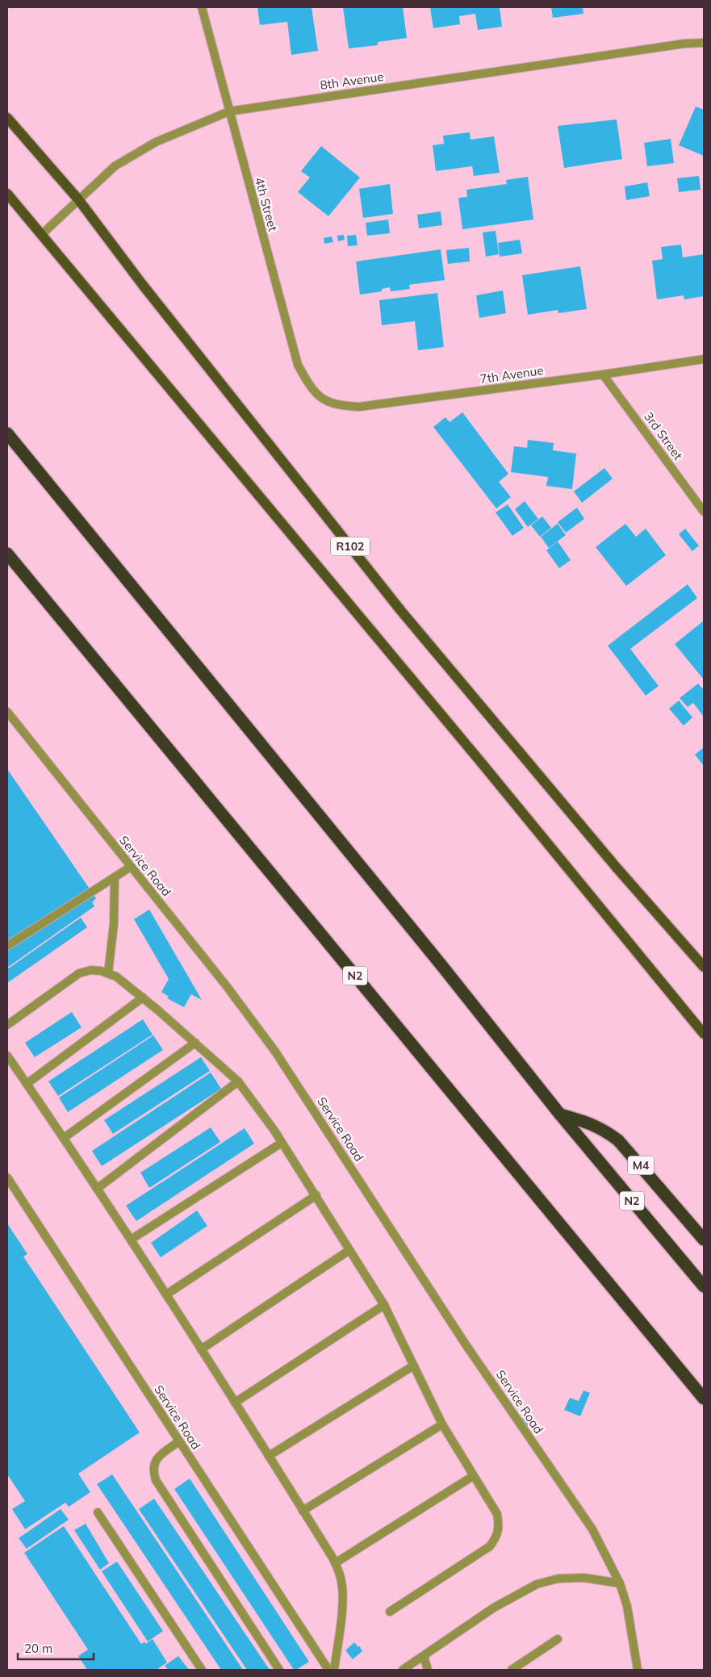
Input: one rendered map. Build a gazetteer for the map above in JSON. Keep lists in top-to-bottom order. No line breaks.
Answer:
{"streets":{"highway":["N2","M4"],"main road":["R102"],"street":["8th Avenue","4th Street","7th Avenue","3rd Street","Service Road"]},"crossings":[["8th Avenue","4th Street"],["8th Avenue","R102"],["4th Street","7th Avenue"],["7th Avenue","3rd Street"],["N2","M4"]],"scale_bar":"20 m"}
